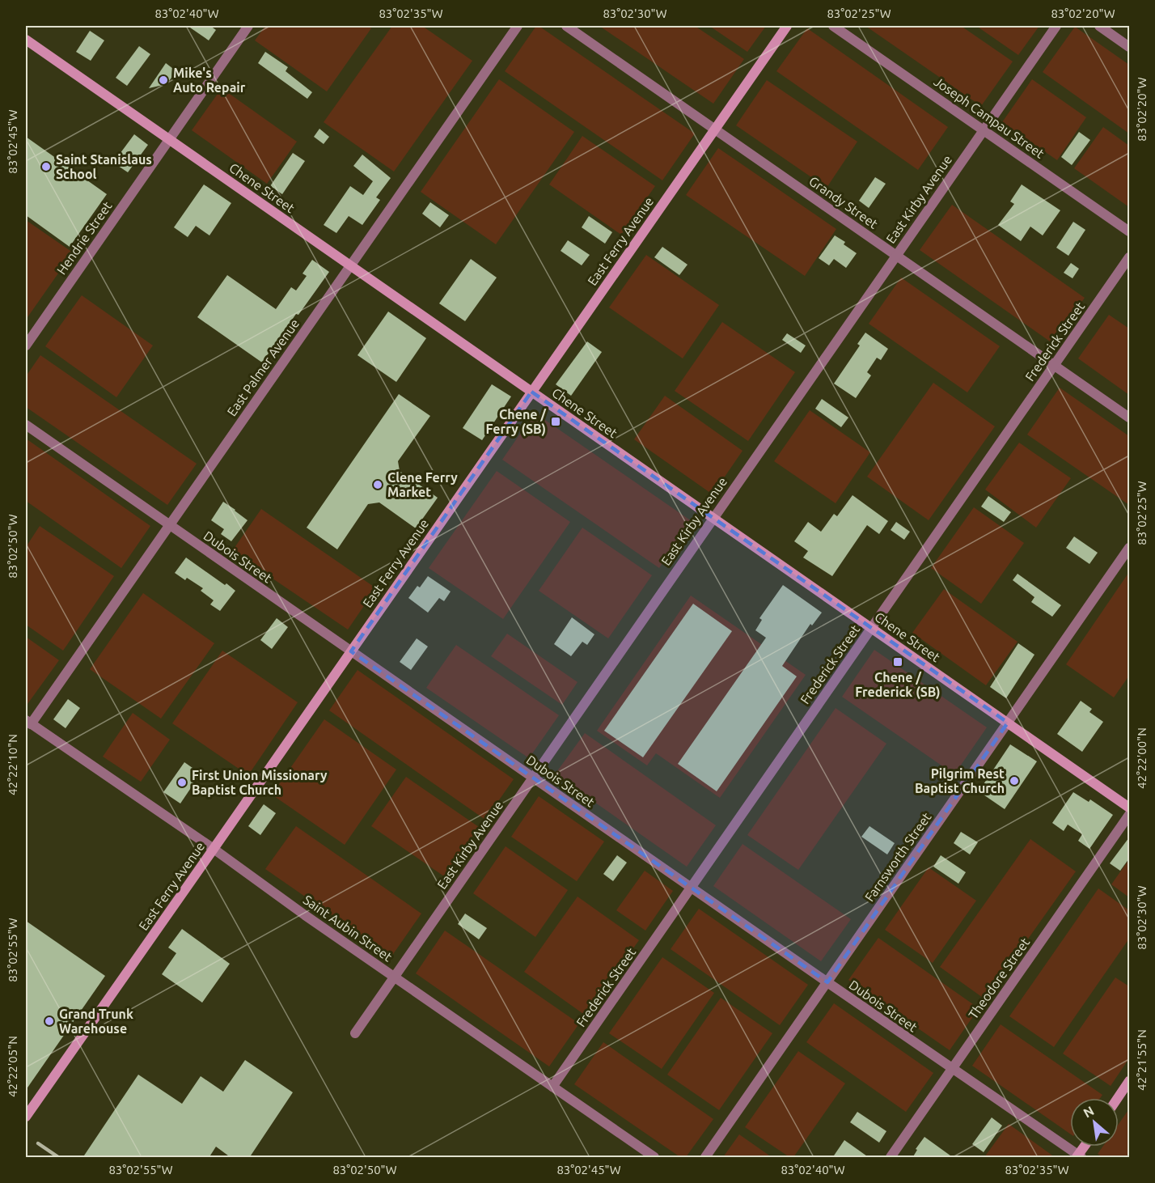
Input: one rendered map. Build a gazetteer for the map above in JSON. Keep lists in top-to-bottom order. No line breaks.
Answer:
{"streets":{"street":["Joseph Campau Street","Chene Street","East Kirby Avenue","Grandy Street","Hendrie Street","East Ferry Avenue","Frederick Street","East Palmer Avenue","Dubois Street","Farnsworth Street","Saint Aubin Street","Theodore Street"]},"crossings":[["Joseph Campau Street","East Kirby Avenue"],["Chene Street","East Kirby Avenue"],["Chene Street","Hendrie Street"],["Chene Street","East Ferry Avenue"],["Chene Street","Frederick Street"],["Chene Street","East Palmer Avenue"],["Chene Street","Farnsworth Street"],["East Kirby Avenue","Grandy Street"],["East Kirby Avenue","Dubois Street"],["East Kirby Avenue","Saint Aubin Street"],["Grandy Street","East Ferry Avenue"],["Grandy Street","Frederick Street"],["East Ferry Avenue","Dubois Street"],["East Ferry Avenue","Saint Aubin Street"],["Frederick Street","Dubois Street"],["Frederick Street","Saint Aubin Street"],["East Palmer Avenue","Dubois Street"],["East Palmer Avenue","Saint Aubin Street"],["Dubois Street","Farnsworth Street"],["Dubois Street","Theodore Street"]],"places":{"other":["Mike's Auto Repair","Saint Stanislaus School","Clene Ferry Market","Pilgrim Rest Baptist Church","First Union Missionary Baptist Church","Grand Trunk Warehouse"],"transit":["Chene / Ferry (SB)","Chene / Frederick (SB)"]},"north":"top left","coordinates":["83°02'40\"W","83°02'35\"W","83°02'30\"W","83°02'25\"W","83°02'20\"W","83°02'45\"W","83°02'50\"W","42°22'00\"N","42°22'10\"N","83°02'55\"W","42°21'55\"N","42°22'05\"N"]}
